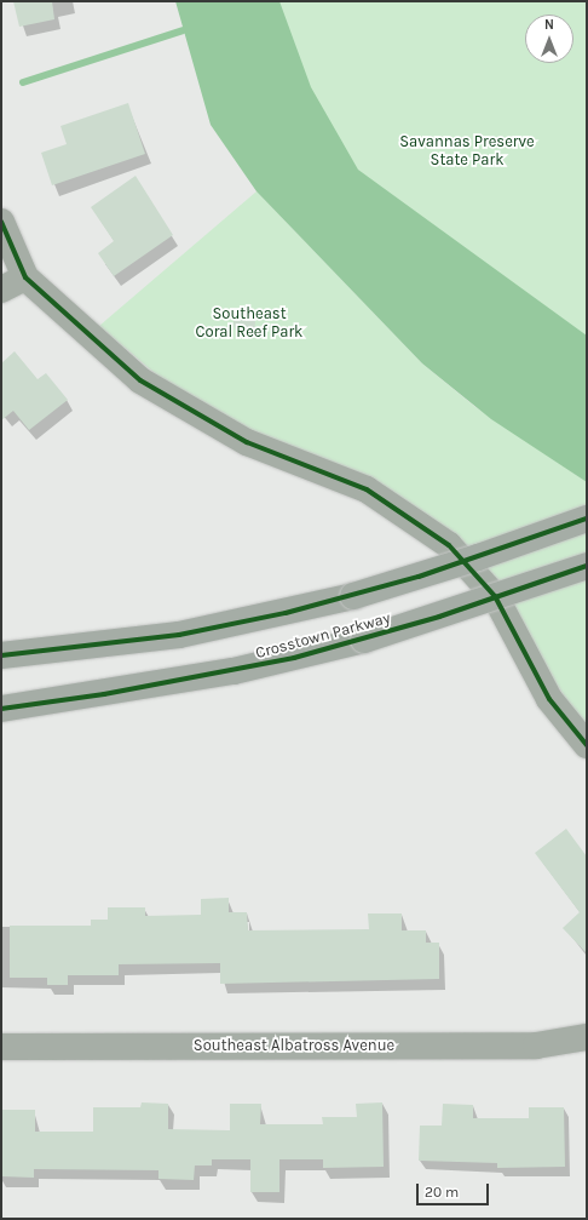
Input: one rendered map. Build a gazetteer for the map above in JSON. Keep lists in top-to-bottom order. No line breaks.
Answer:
{"streets":{"main road":["Crosstown Parkway"],"street":["Southeast Albatross Avenue"]},"parks":["Savannas Preserve State Park","Southeast Coral Reef Park"],"scale_bar":"20 m","north":"top"}
